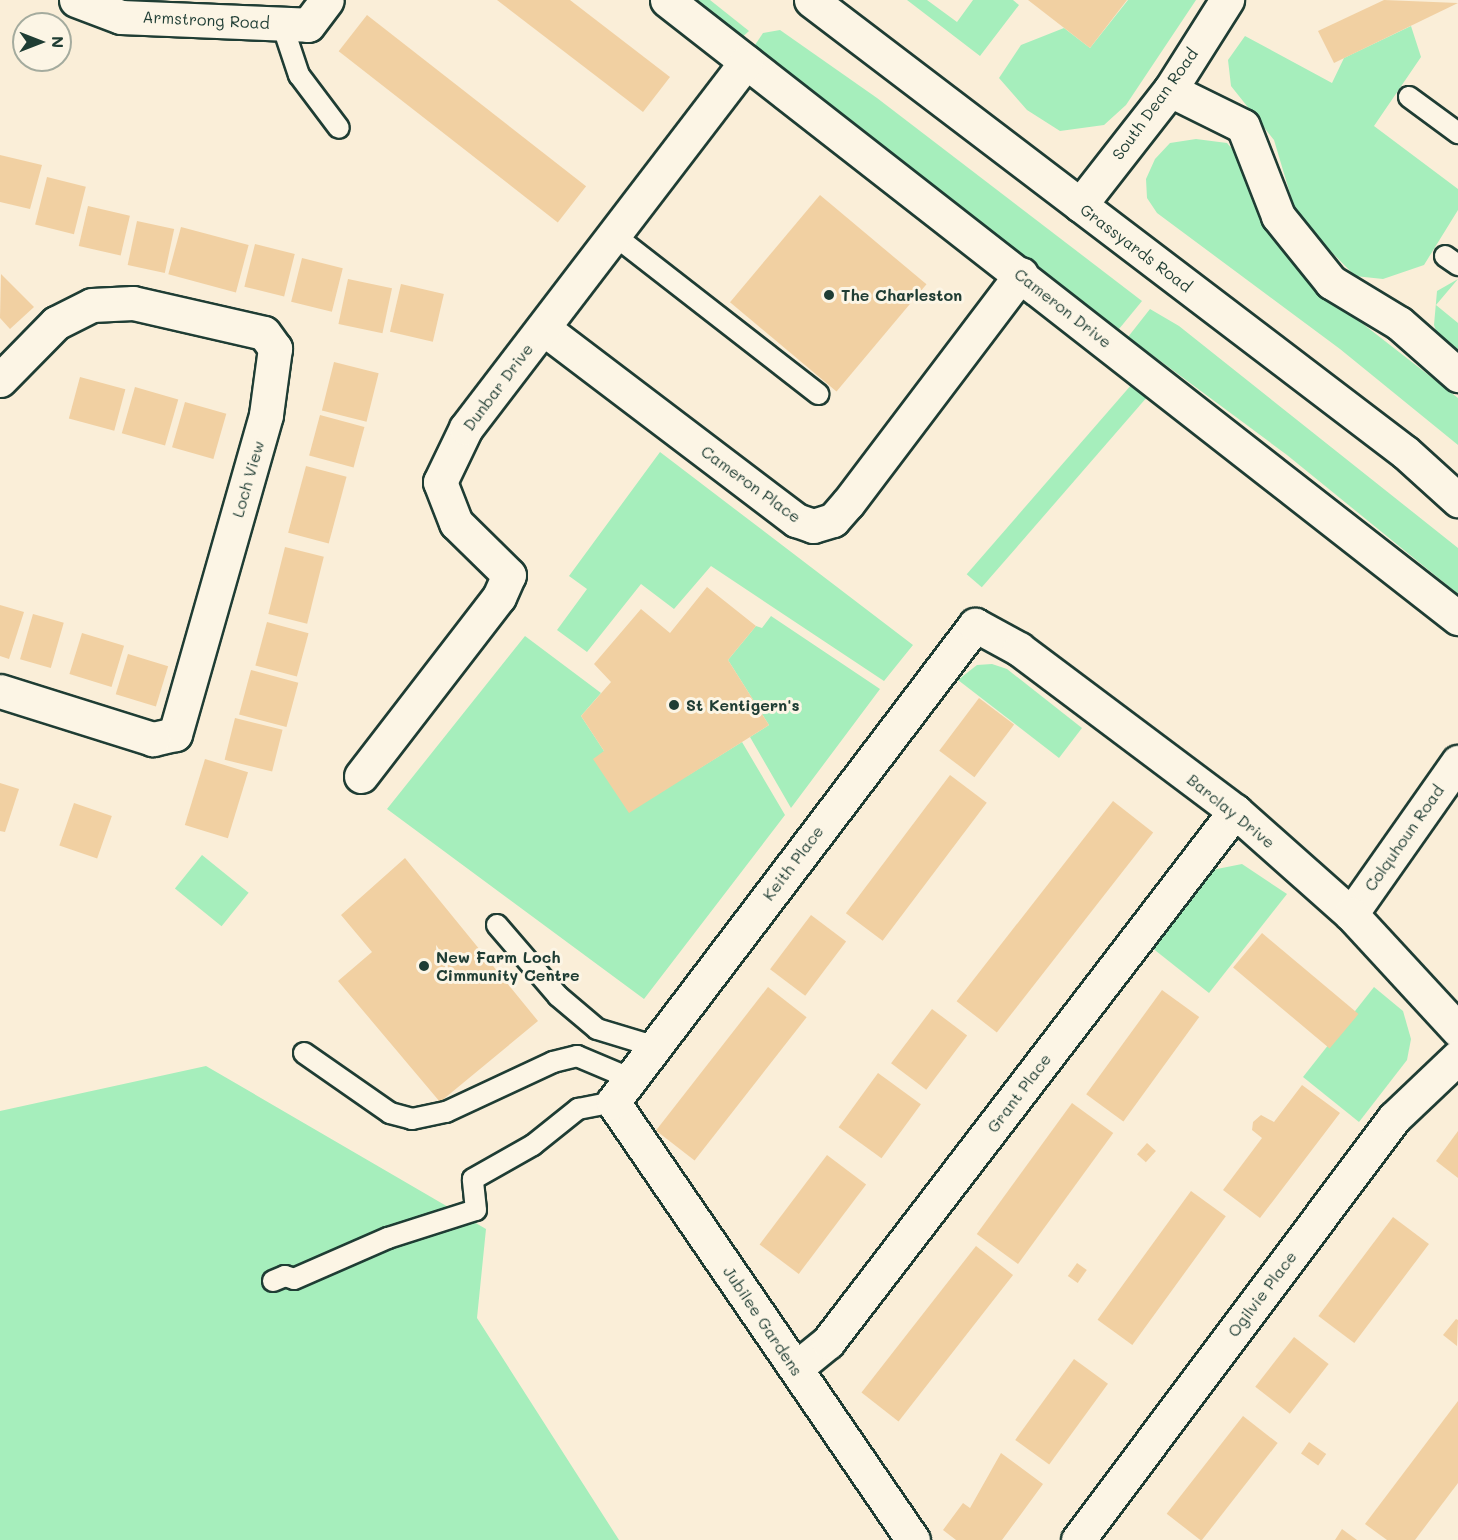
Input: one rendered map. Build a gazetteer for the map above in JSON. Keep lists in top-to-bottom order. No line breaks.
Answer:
{"streets":{"street":["Armstrong Road","South Dean Road","Grassyards Road","Cameron Drive","Dunbar Drive","Loch View","Cameron Place","Barclay Drive","Colquhoun Road","Keith Place","Grant Place","Ogilvie Place","Jubilee Gardens"]},"crossings":[["South Dean Road","Grassyards Road"],["Cameron Drive","Dunbar Drive"],["Cameron Drive","Cameron Place"],["Dunbar Drive","Cameron Place"],["Barclay Drive","Colquhoun Road"],["Barclay Drive","Keith Place"],["Barclay Drive","Grant Place"],["Keith Place","Jubilee Gardens"],["Grant Place","Jubilee Gardens"]],"places":["The Charleston","St Kentigern's","New Farm Loch Cimmunity Centre"],"north":"right"}
